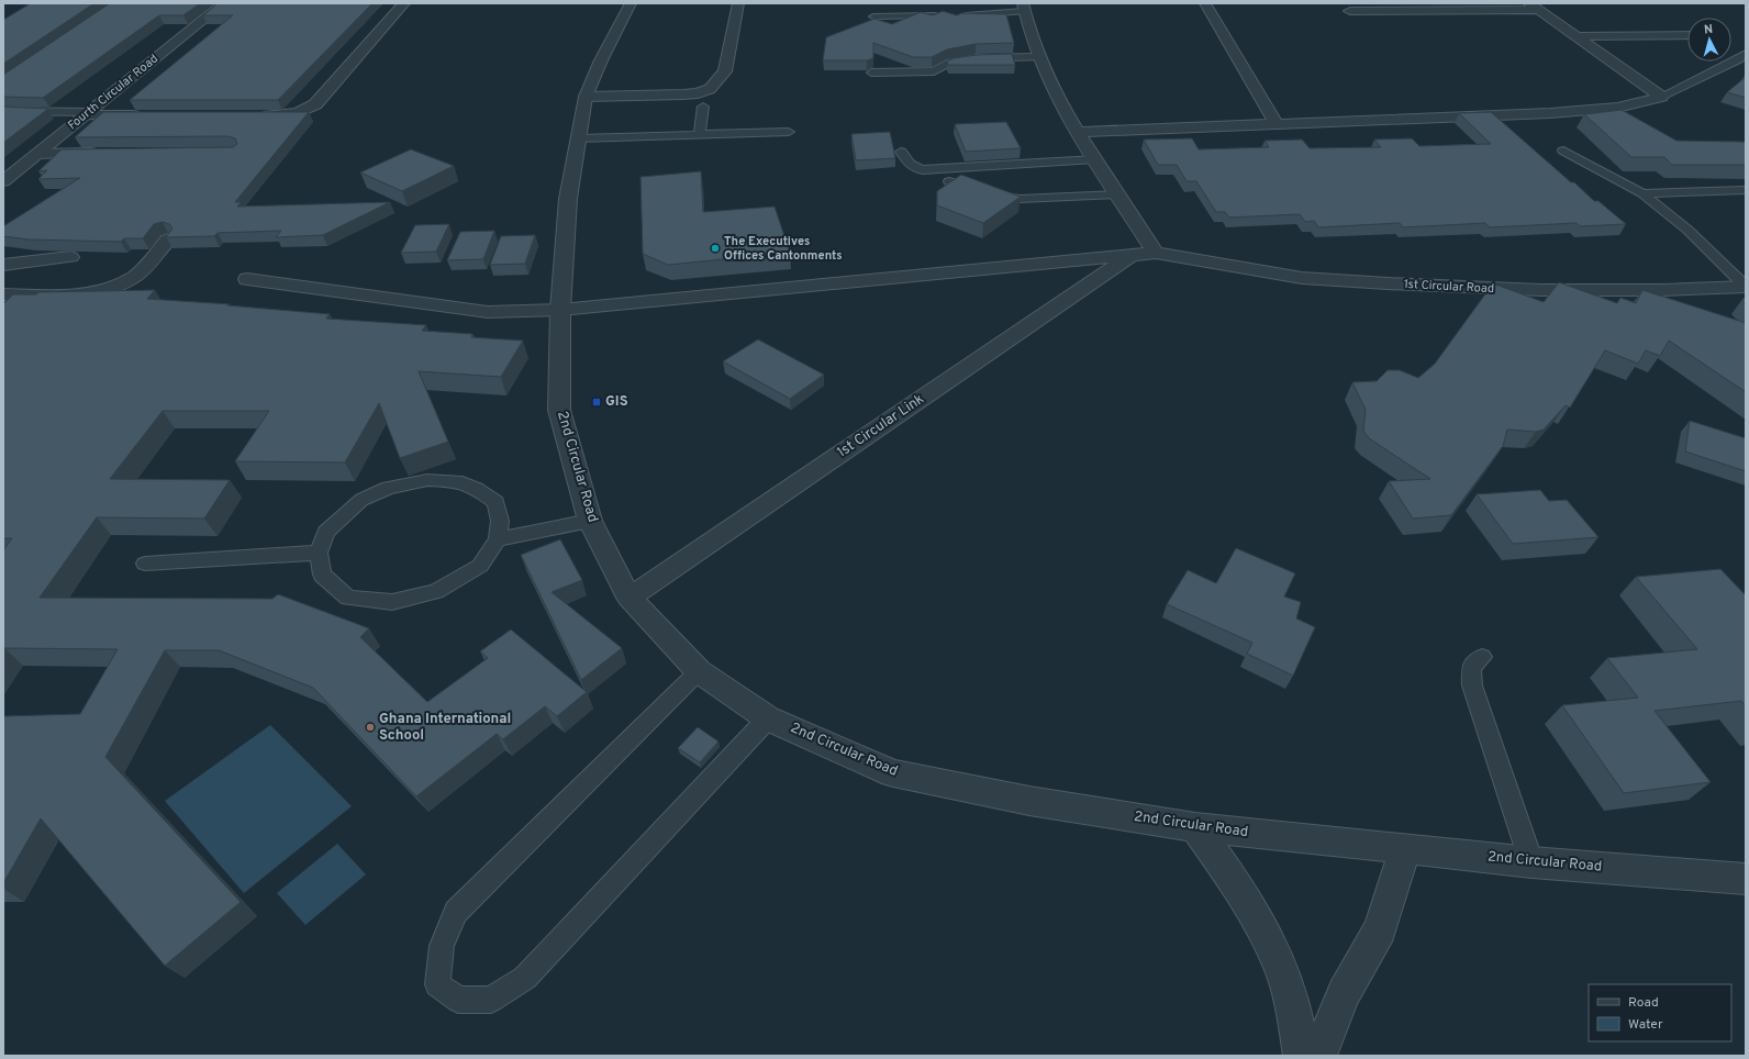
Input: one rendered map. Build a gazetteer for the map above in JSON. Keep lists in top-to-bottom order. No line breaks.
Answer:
{"streets":{"street":["Fourth Circular Road","1st Circular Road","1st Circular Link","2nd Circular Road"]},"crossings":[["1st Circular Road","1st Circular Link"],["1st Circular Road","2nd Circular Road"],["1st Circular Link","2nd Circular Road"]],"places":{"other":["The Executives Offices Cantonments","Ghana International School"],"transit":["GIS"]},"legend":["Road","Water"],"north":"top"}
